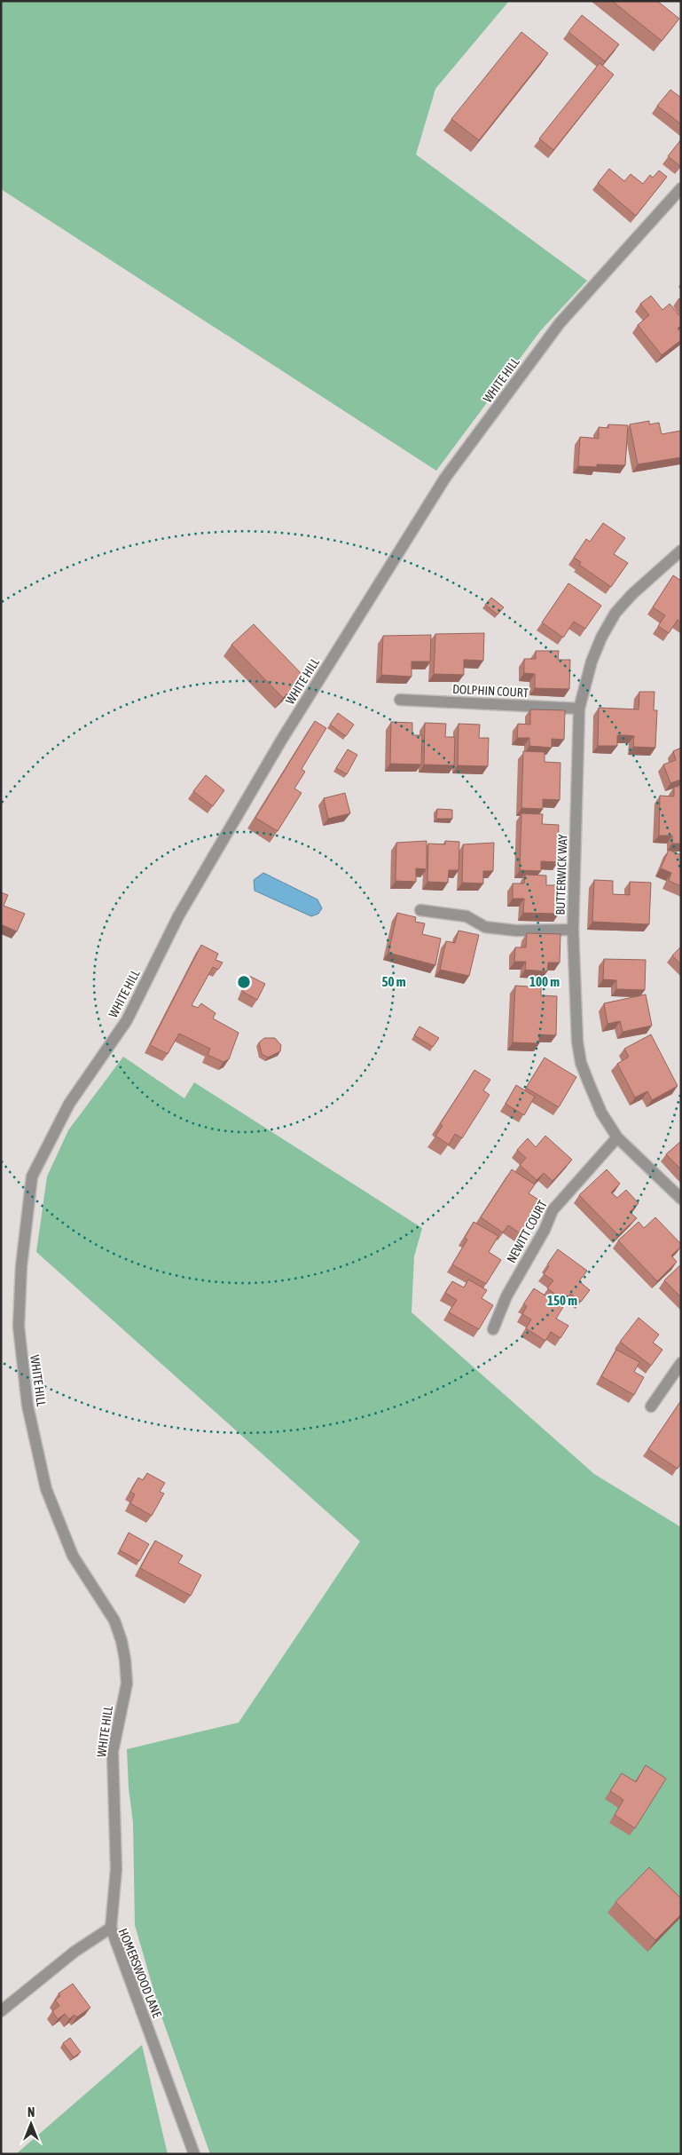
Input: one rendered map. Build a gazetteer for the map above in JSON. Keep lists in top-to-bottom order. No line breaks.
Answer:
{"streets":{"street":["WHITE HILL","DOLPHIN COURT","BUTTERWICK WAY","NEWITT COURT","HOMERSWOOD LANE"]},"crossings":[["WHITE HILL","HOMERSWOOD LANE"],["DOLPHIN COURT","BUTTERWICK WAY"],["BUTTERWICK WAY","NEWITT COURT"]],"north":"top","rings":["50 m","100 m","150 m"]}
